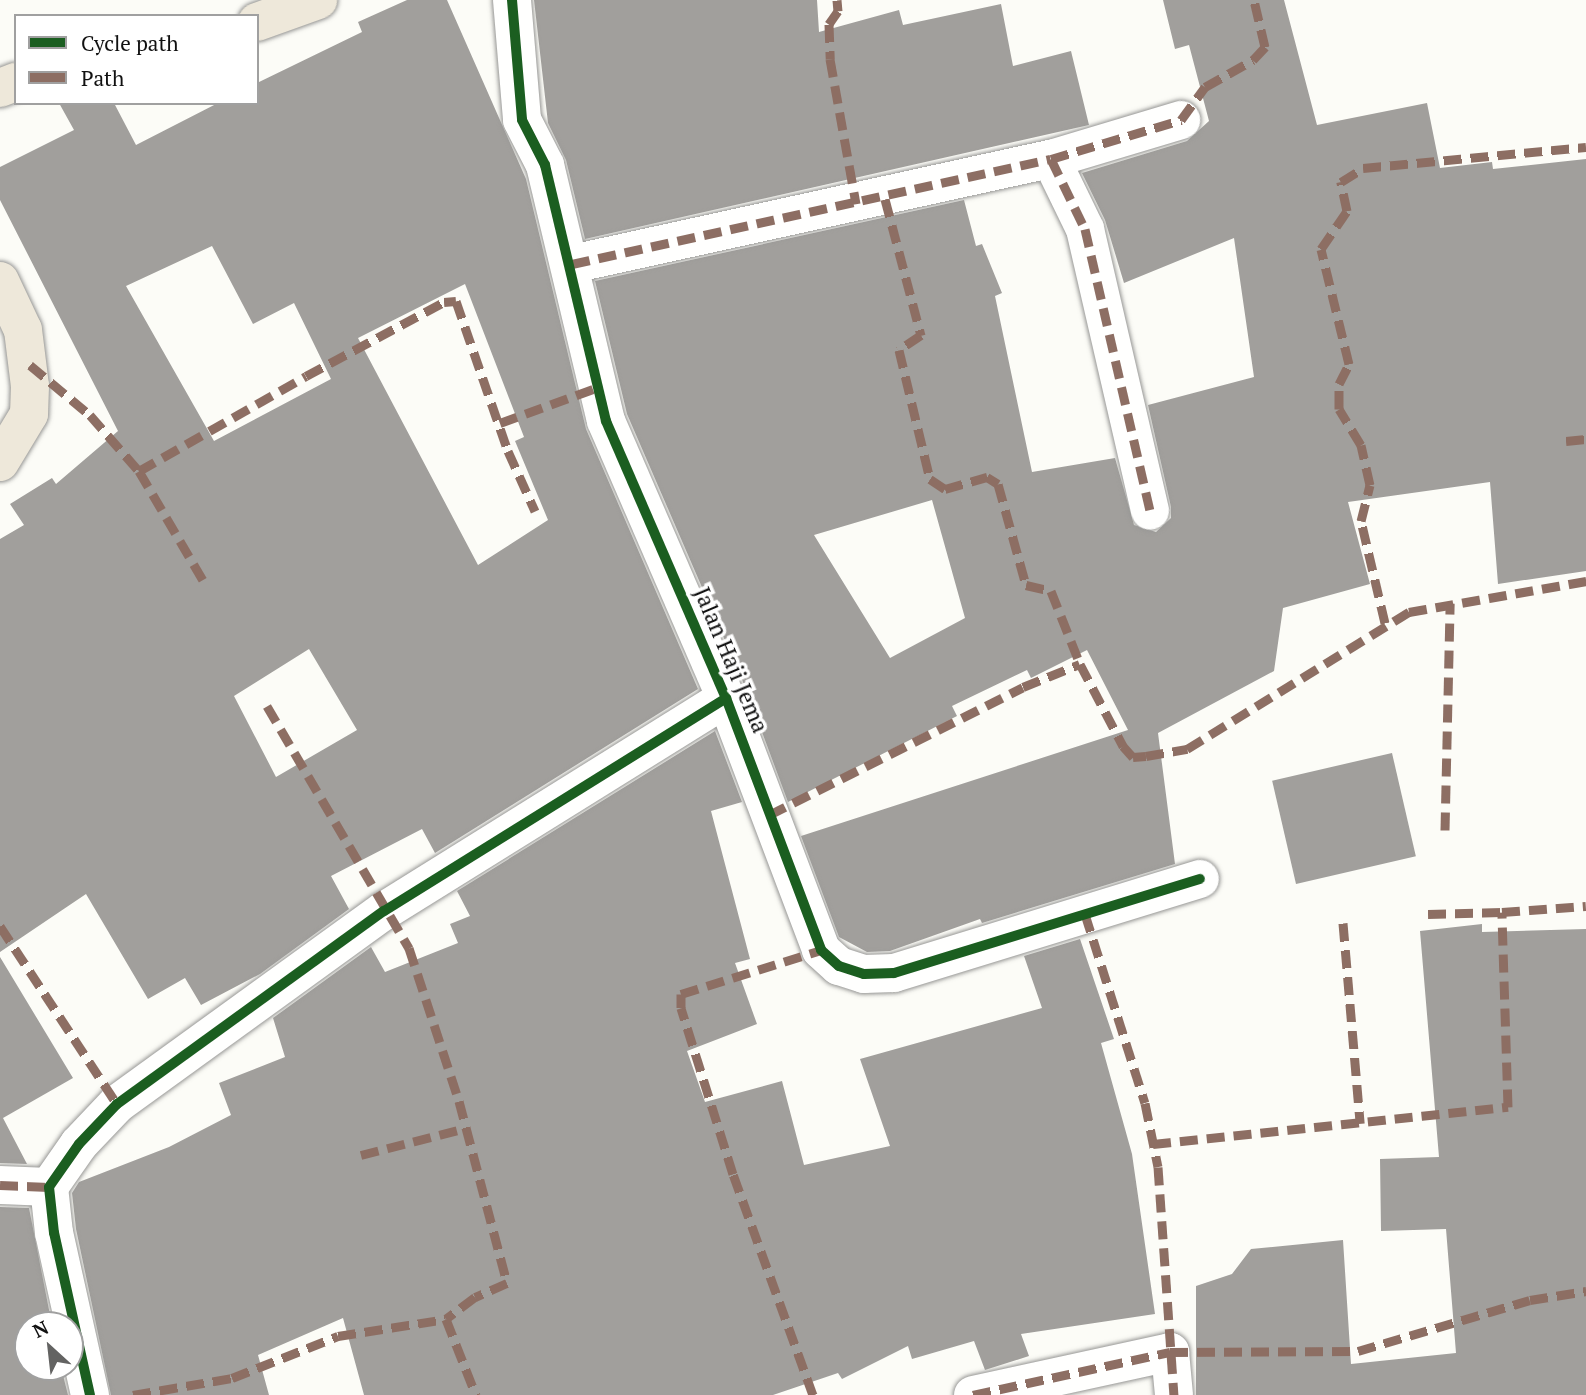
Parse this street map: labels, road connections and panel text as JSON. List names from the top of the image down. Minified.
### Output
{"streets":{"street":["Jalan Haji Jema"]},"legend":["Cycle path","Path"],"north":"top left"}
